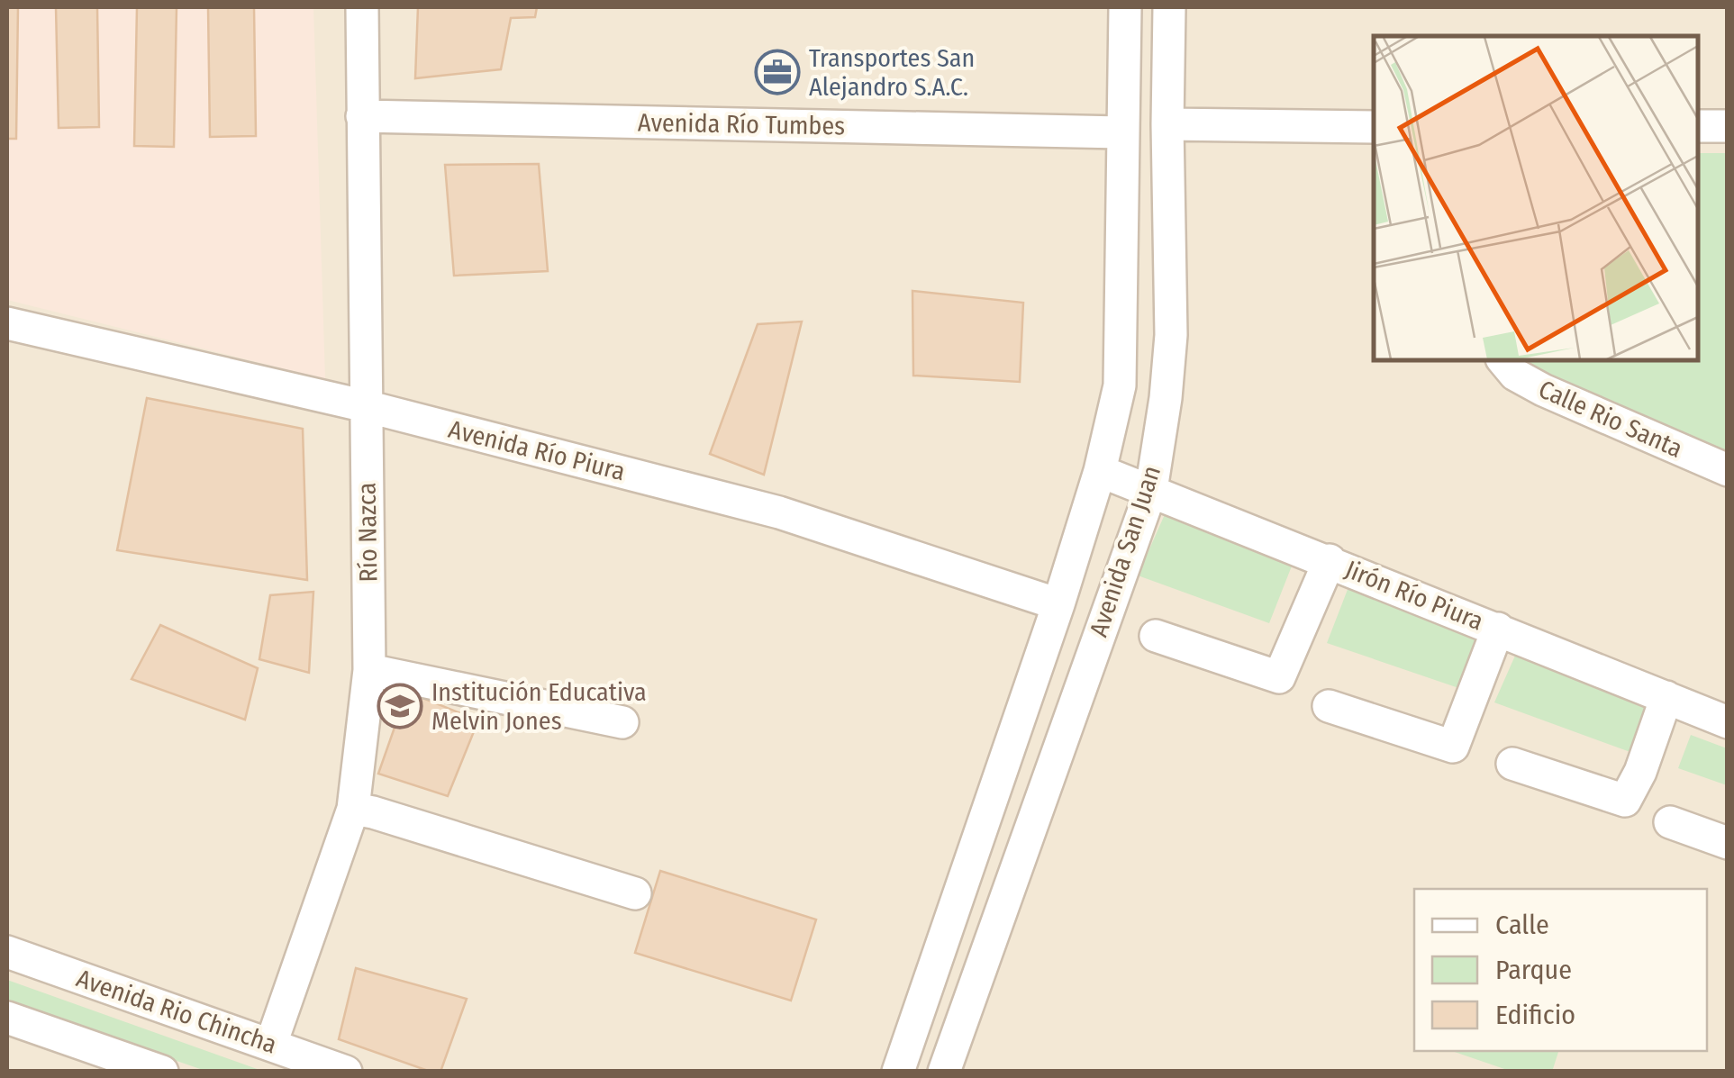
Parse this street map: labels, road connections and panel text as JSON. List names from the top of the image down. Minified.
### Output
{"streets":{"street":["Avenida Río Tumbes","Calle Rio Santa","Avenida Río Piura","Río Nazca","Avenida San Juan","Jirón Río Piura","Avenida Rio Chincha"]},"crossings":[["Avenida Río Tumbes","Río Nazca"],["Avenida Río Tumbes","Avenida San Juan"],["Avenida Río Piura","Río Nazca"],["Avenida Río Piura","Avenida San Juan"],["Río Nazca","Avenida Rio Chincha"],["Avenida San Juan","Jirón Río Piura"]],"places":{"office":["Transportes San Alejandro S.A.C."],"school or university":["Institución Educativa Melvin Jones"]},"legend":["Calle","Parque","Edificio"]}
